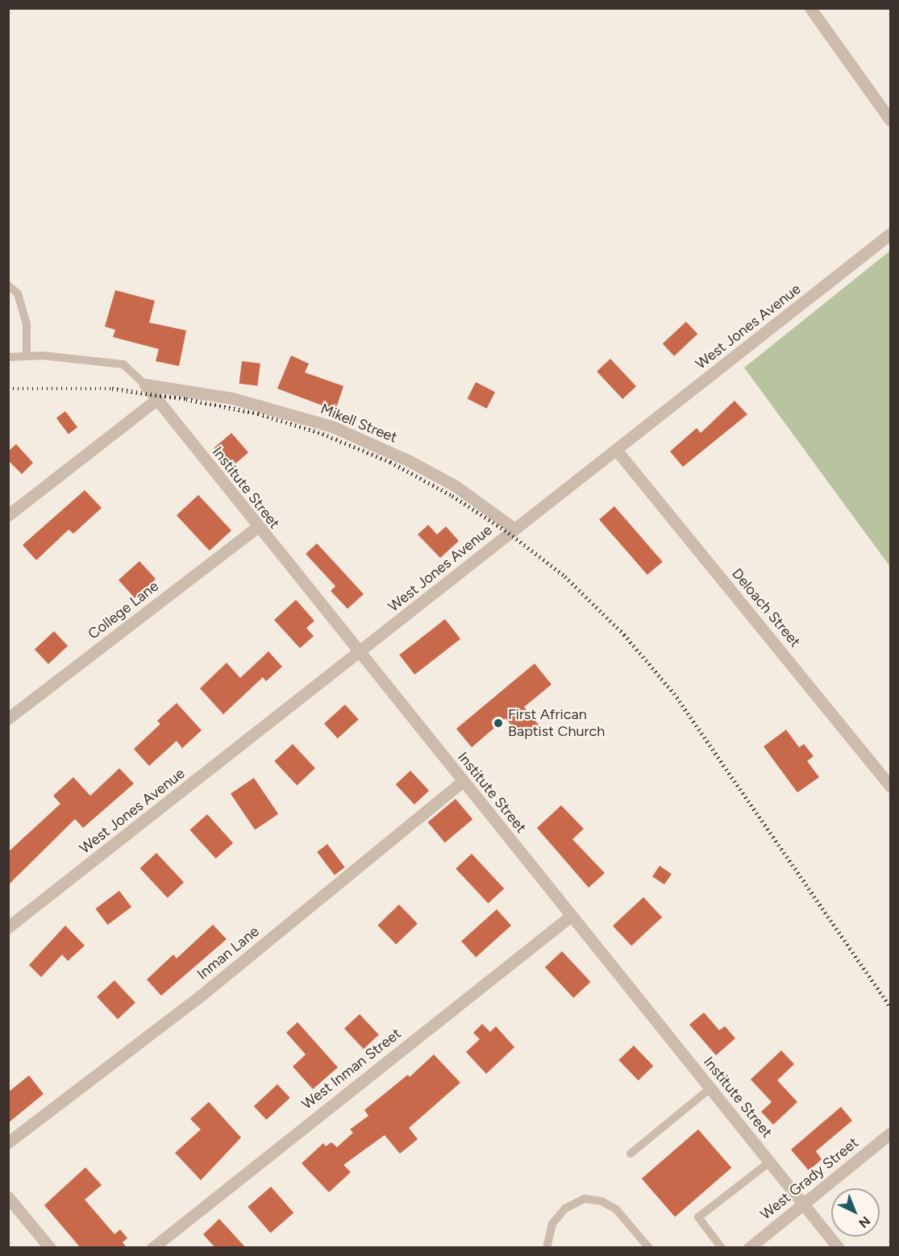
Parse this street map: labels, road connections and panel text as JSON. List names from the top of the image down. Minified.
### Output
{"streets":{"street":["West Jones Avenue","Mikell Street","Institute Street","Deloach Street","College Lane","Inman Lane","West Inman Street","West Grady Street"]},"crossings":[["West Jones Avenue","Mikell Street"],["West Jones Avenue","Institute Street"],["West Jones Avenue","Deloach Street"],["Mikell Street","Institute Street"],["Institute Street","College Lane"],["Institute Street","Inman Lane"],["Institute Street","West Inman Street"],["Institute Street","West Grady Street"]],"places":["First African Baptist Church"],"north":"bottom right"}
